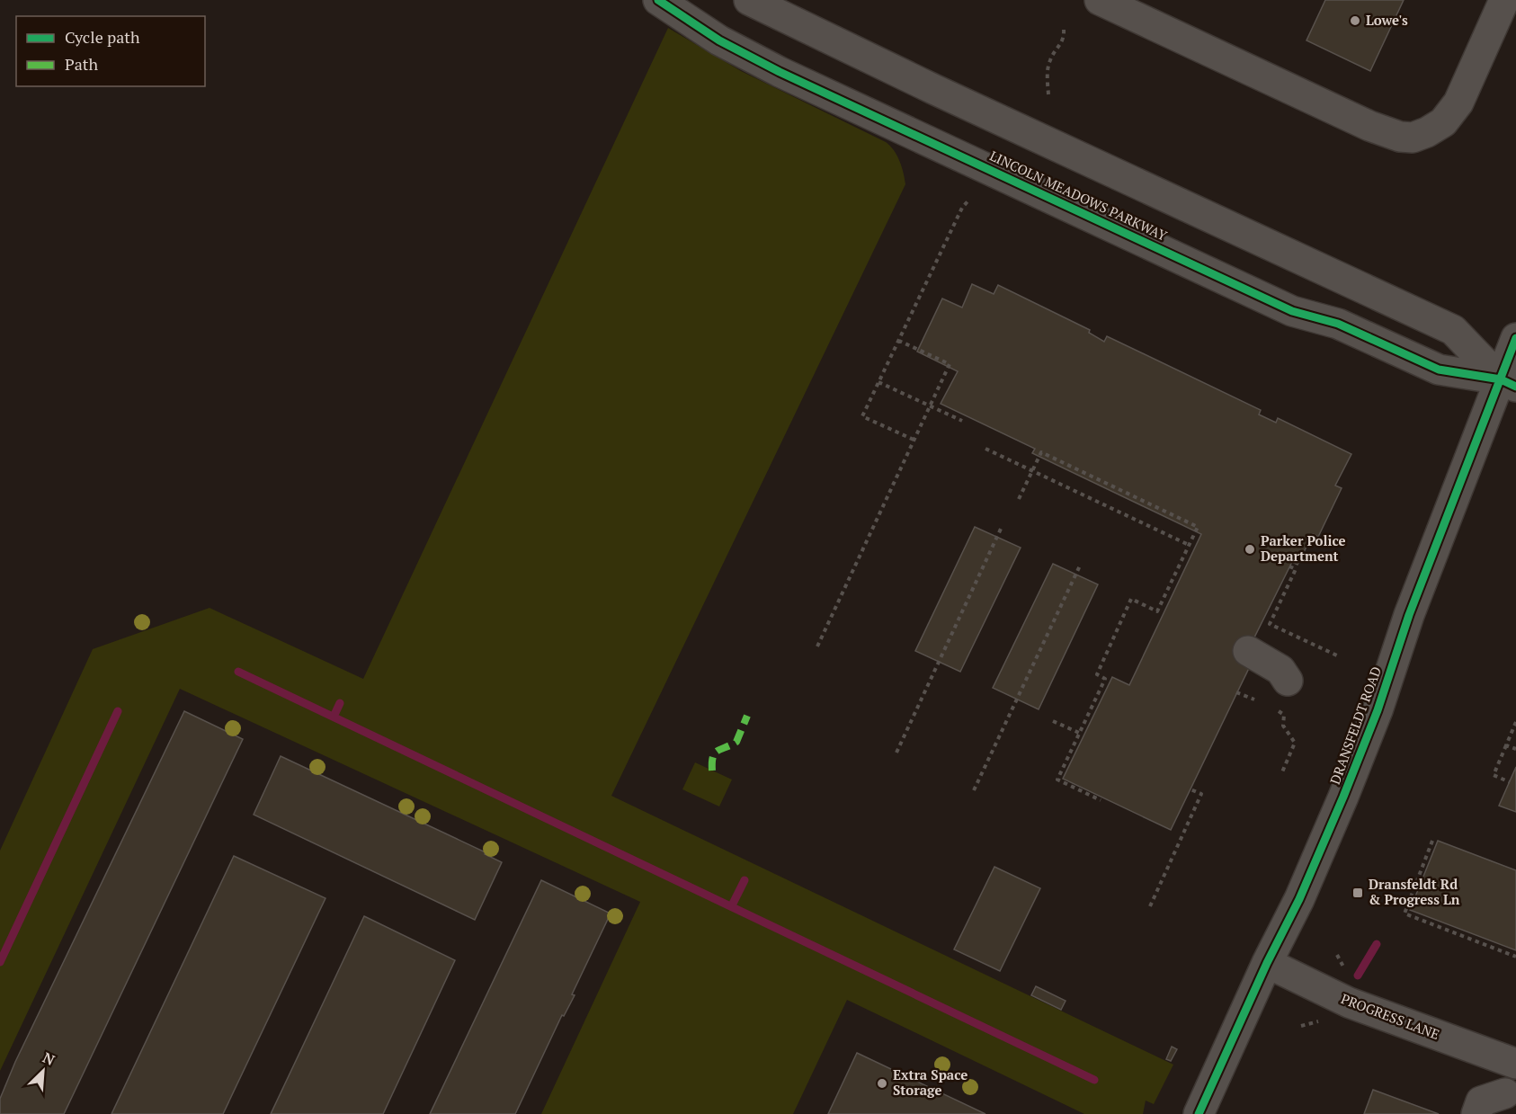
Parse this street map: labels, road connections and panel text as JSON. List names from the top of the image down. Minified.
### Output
{"streets":{"street":["LINCOLN MEADOWS PARKWAY","DRANSFELDT ROAD","PROGRESS LANE"]},"crossings":[["LINCOLN MEADOWS PARKWAY","DRANSFELDT ROAD"],["DRANSFELDT ROAD","PROGRESS LANE"]],"places":{"other":["Lowe's","Parker Police Department","Extra Space Storage"],"transit":["Dransfeldt Rd & Progress Ln"]},"legend":["Cycle path","Path"],"north":"top right"}
